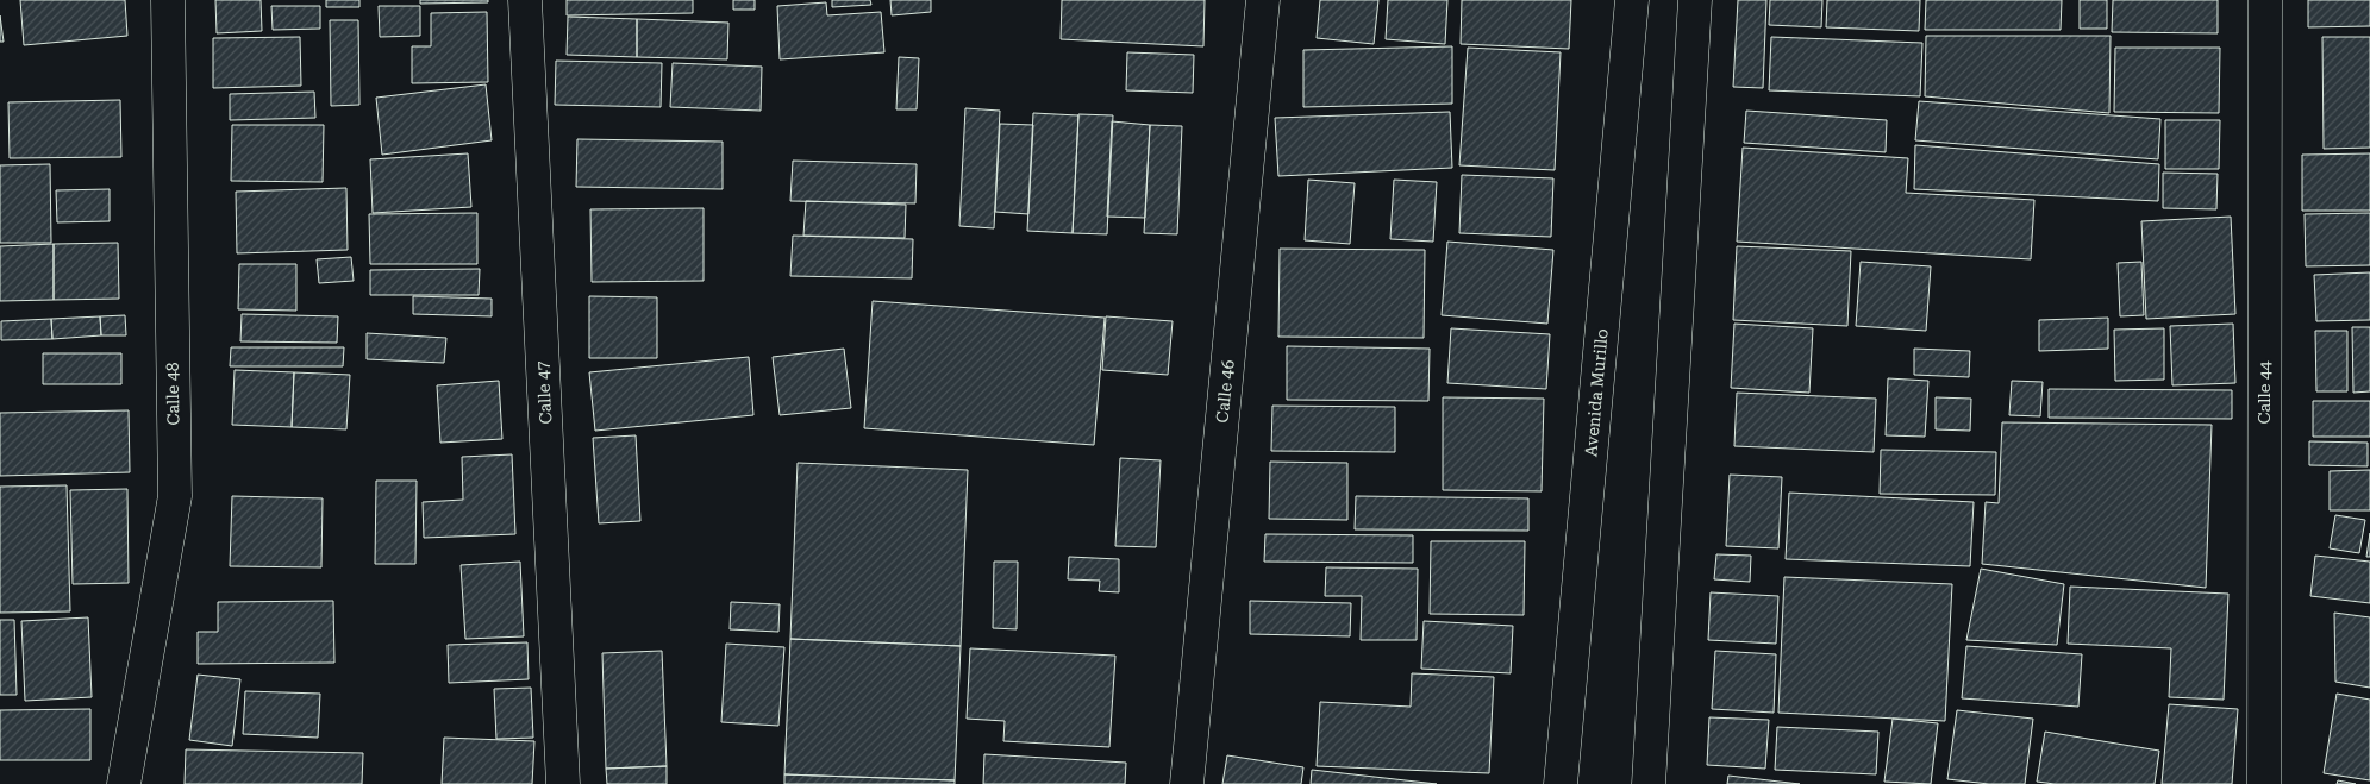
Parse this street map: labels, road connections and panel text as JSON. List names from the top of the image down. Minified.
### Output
{"streets":{"street":["Calle 46","Calle 47","Avenida Murillo","Calle 44","Calle 48"]}}
